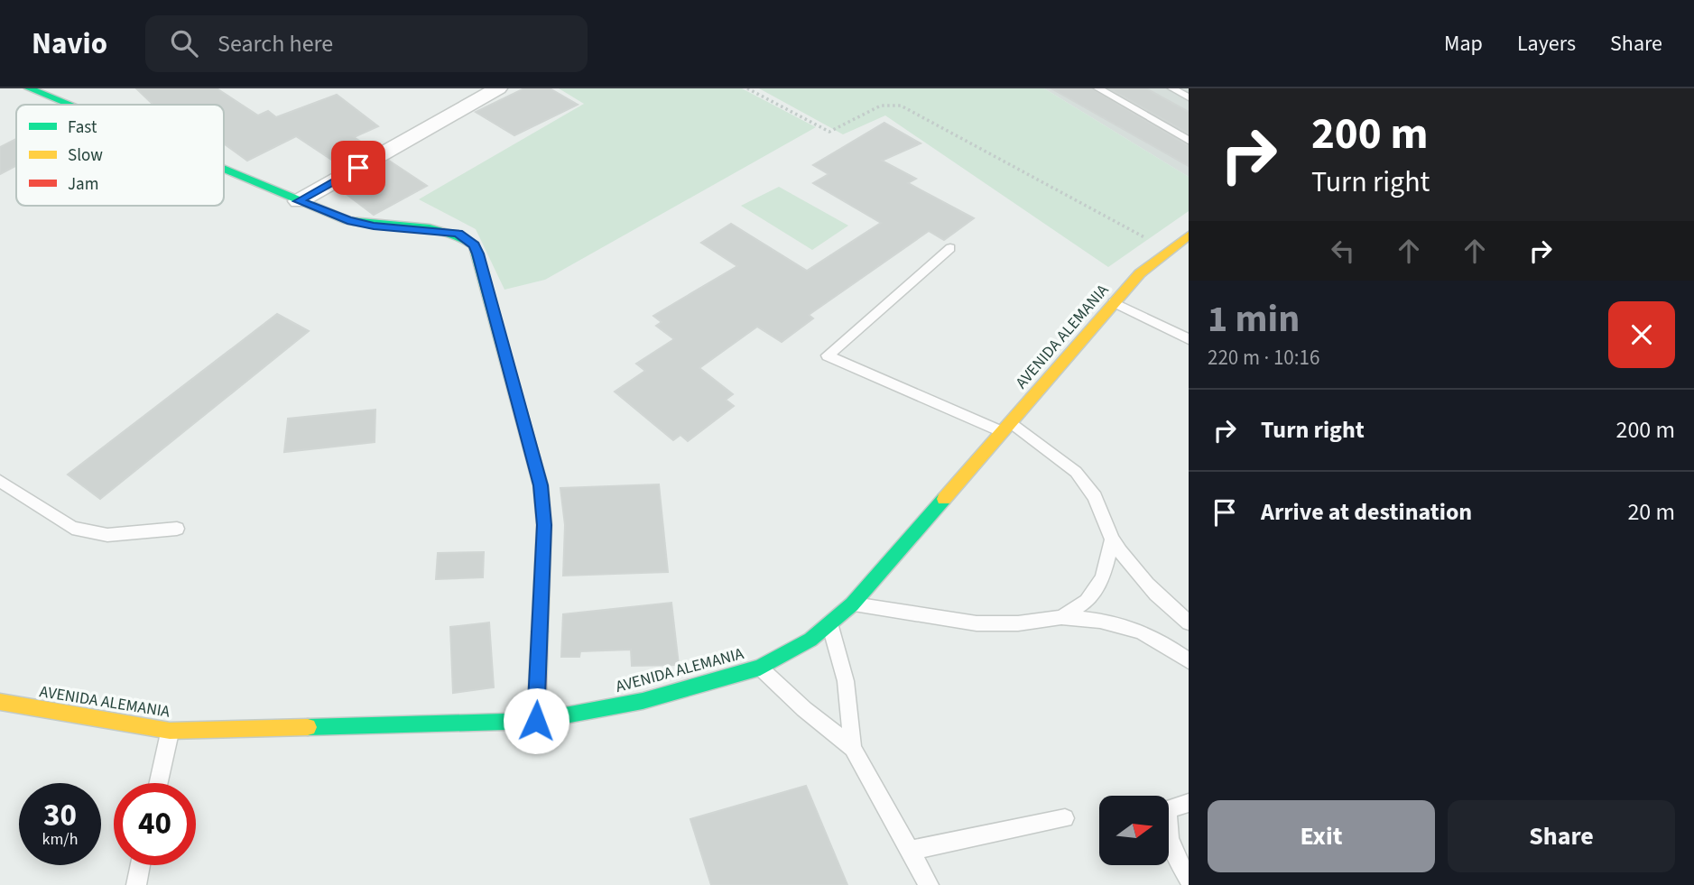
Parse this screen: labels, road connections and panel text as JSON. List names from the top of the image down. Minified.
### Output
{"streets":{"street":["AVENIDA ALEMANIA"]},"legend":["Fast","Slow","Jam"],"north":"right","page":{"header":"Navio","search":"Search here","nav":["Map","Layers","Share"],"turn":["200 m","Turn right"],"heading":["1 min","220 m · 10:16"],"list":[{"name":"Turn right","value":"200 m"},{"name":"Arrive at destination","value":"20 m"}],"speed":"30 km/h","limit":"40","buttons":["Exit","Share"]}}
